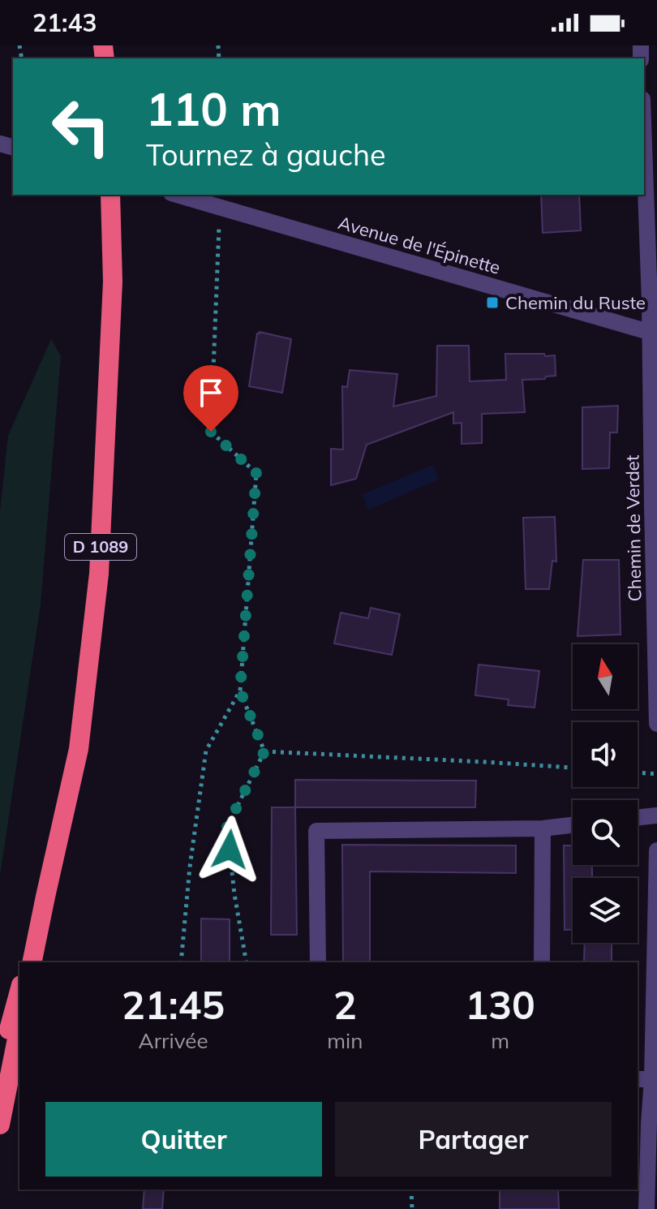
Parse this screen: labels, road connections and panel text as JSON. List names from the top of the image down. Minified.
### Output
{"streets":{"highway":["D 1089"],"street":["Avenue de l'Épinette","Chemin de Verdet"]},"crossings":[["Avenue de l'Épinette","Chemin de Verdet"]],"places":{"transit":["Chemin du Ruste"]},"north":"top","page":{"status":"21:43","turn":["110 m","Tournez à gauche"],"eta":["21:45","Arrivée","2","min","130","m"],"buttons":["Quitter","Partager"]}}
